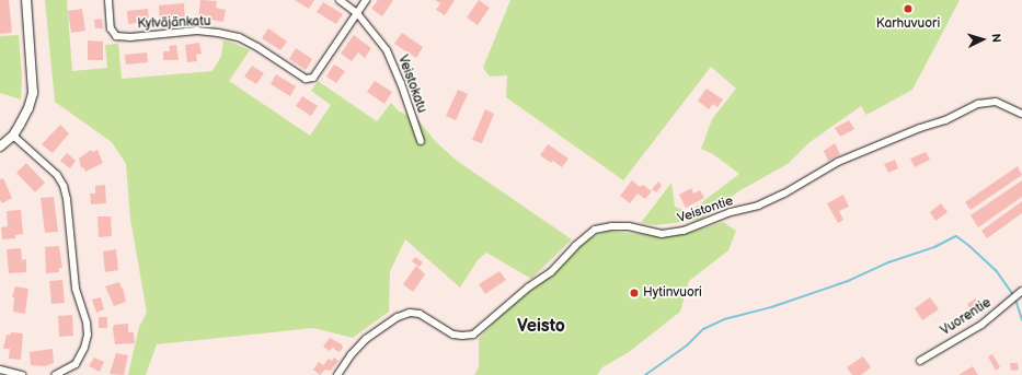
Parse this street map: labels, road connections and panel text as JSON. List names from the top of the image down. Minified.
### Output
{"streets":{"street":["Kylväjänkatu","Veistokatu","Veistontie","Vuorentie"]},"crossings":[["Kylväjänkatu","Veistokatu"]],"districts":["Veisto"],"places":["Karhuvuori","Hytinvuori"],"north":"right"}
